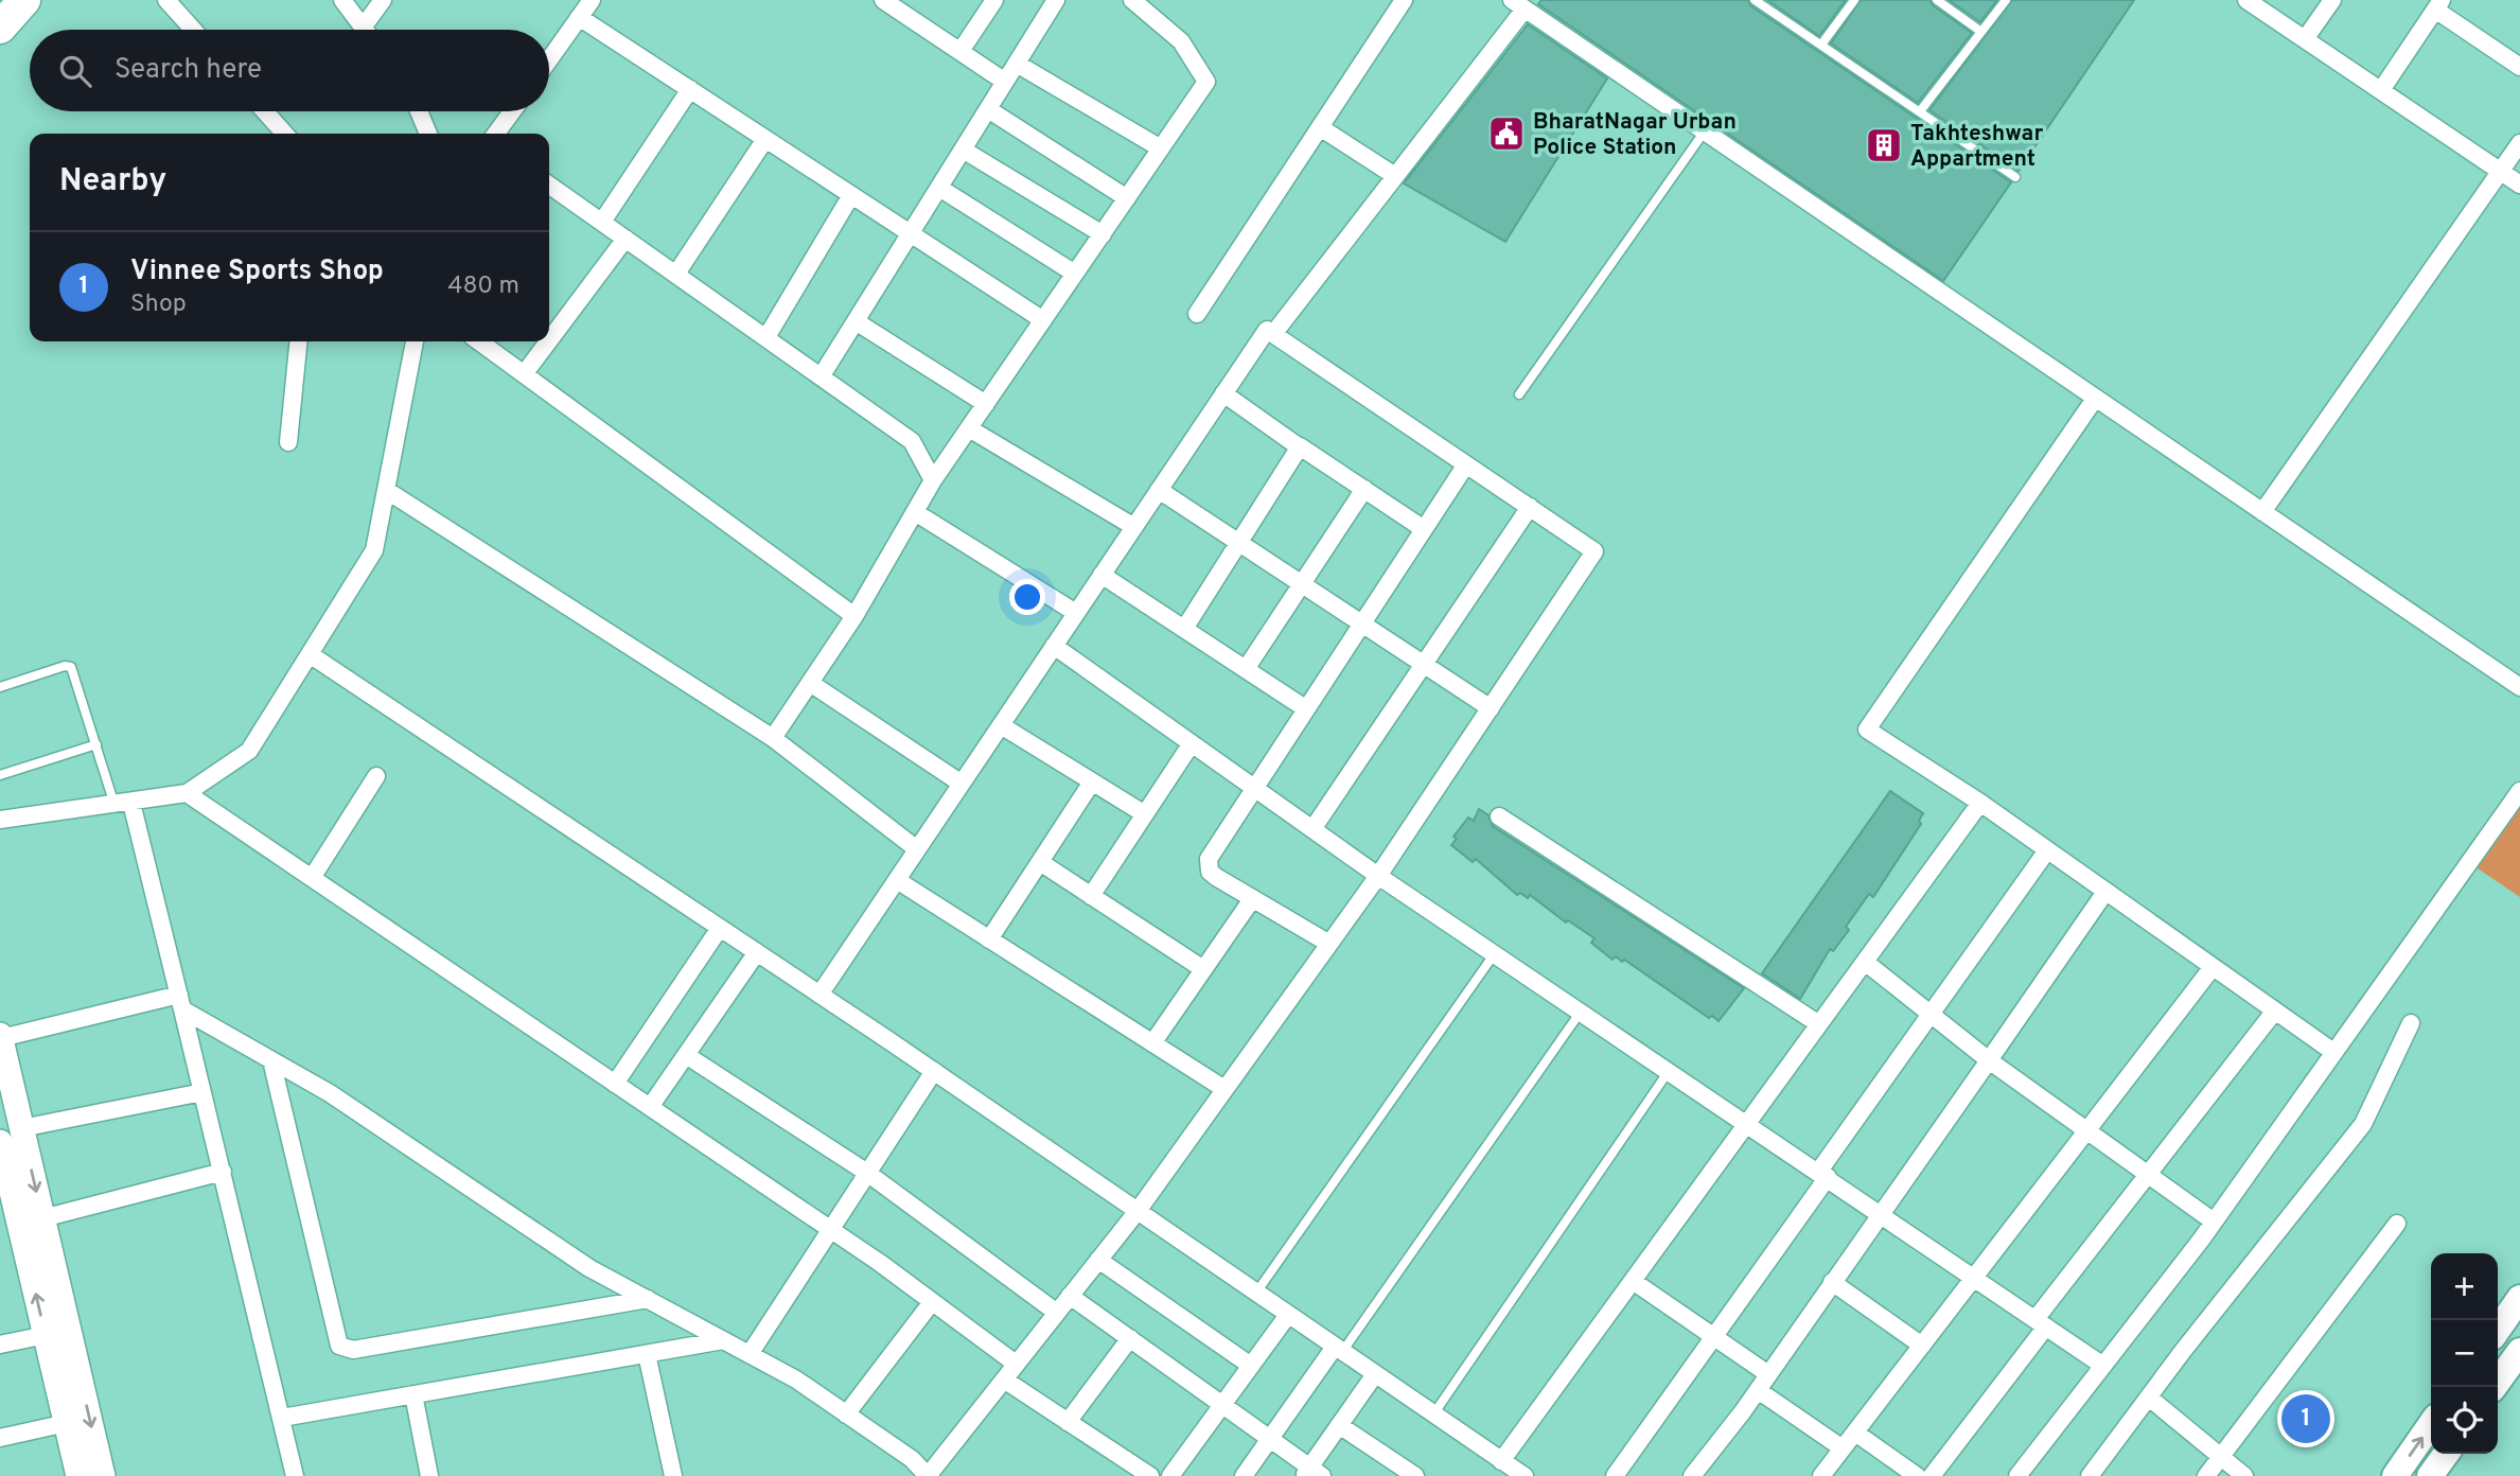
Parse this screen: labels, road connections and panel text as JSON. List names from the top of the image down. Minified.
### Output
{"places":{"public building":["BharatNagar Urban Police Station"],"building":["Takhteshwar Appartment"]},"page":{"search":"Search here","heading":"Nearby","list":[{"mark":"1","name":"Vinnee Sports Shop","note":"Shop","value":"480 m"}],"map_buttons":["+","−"],"pins":"1"}}
